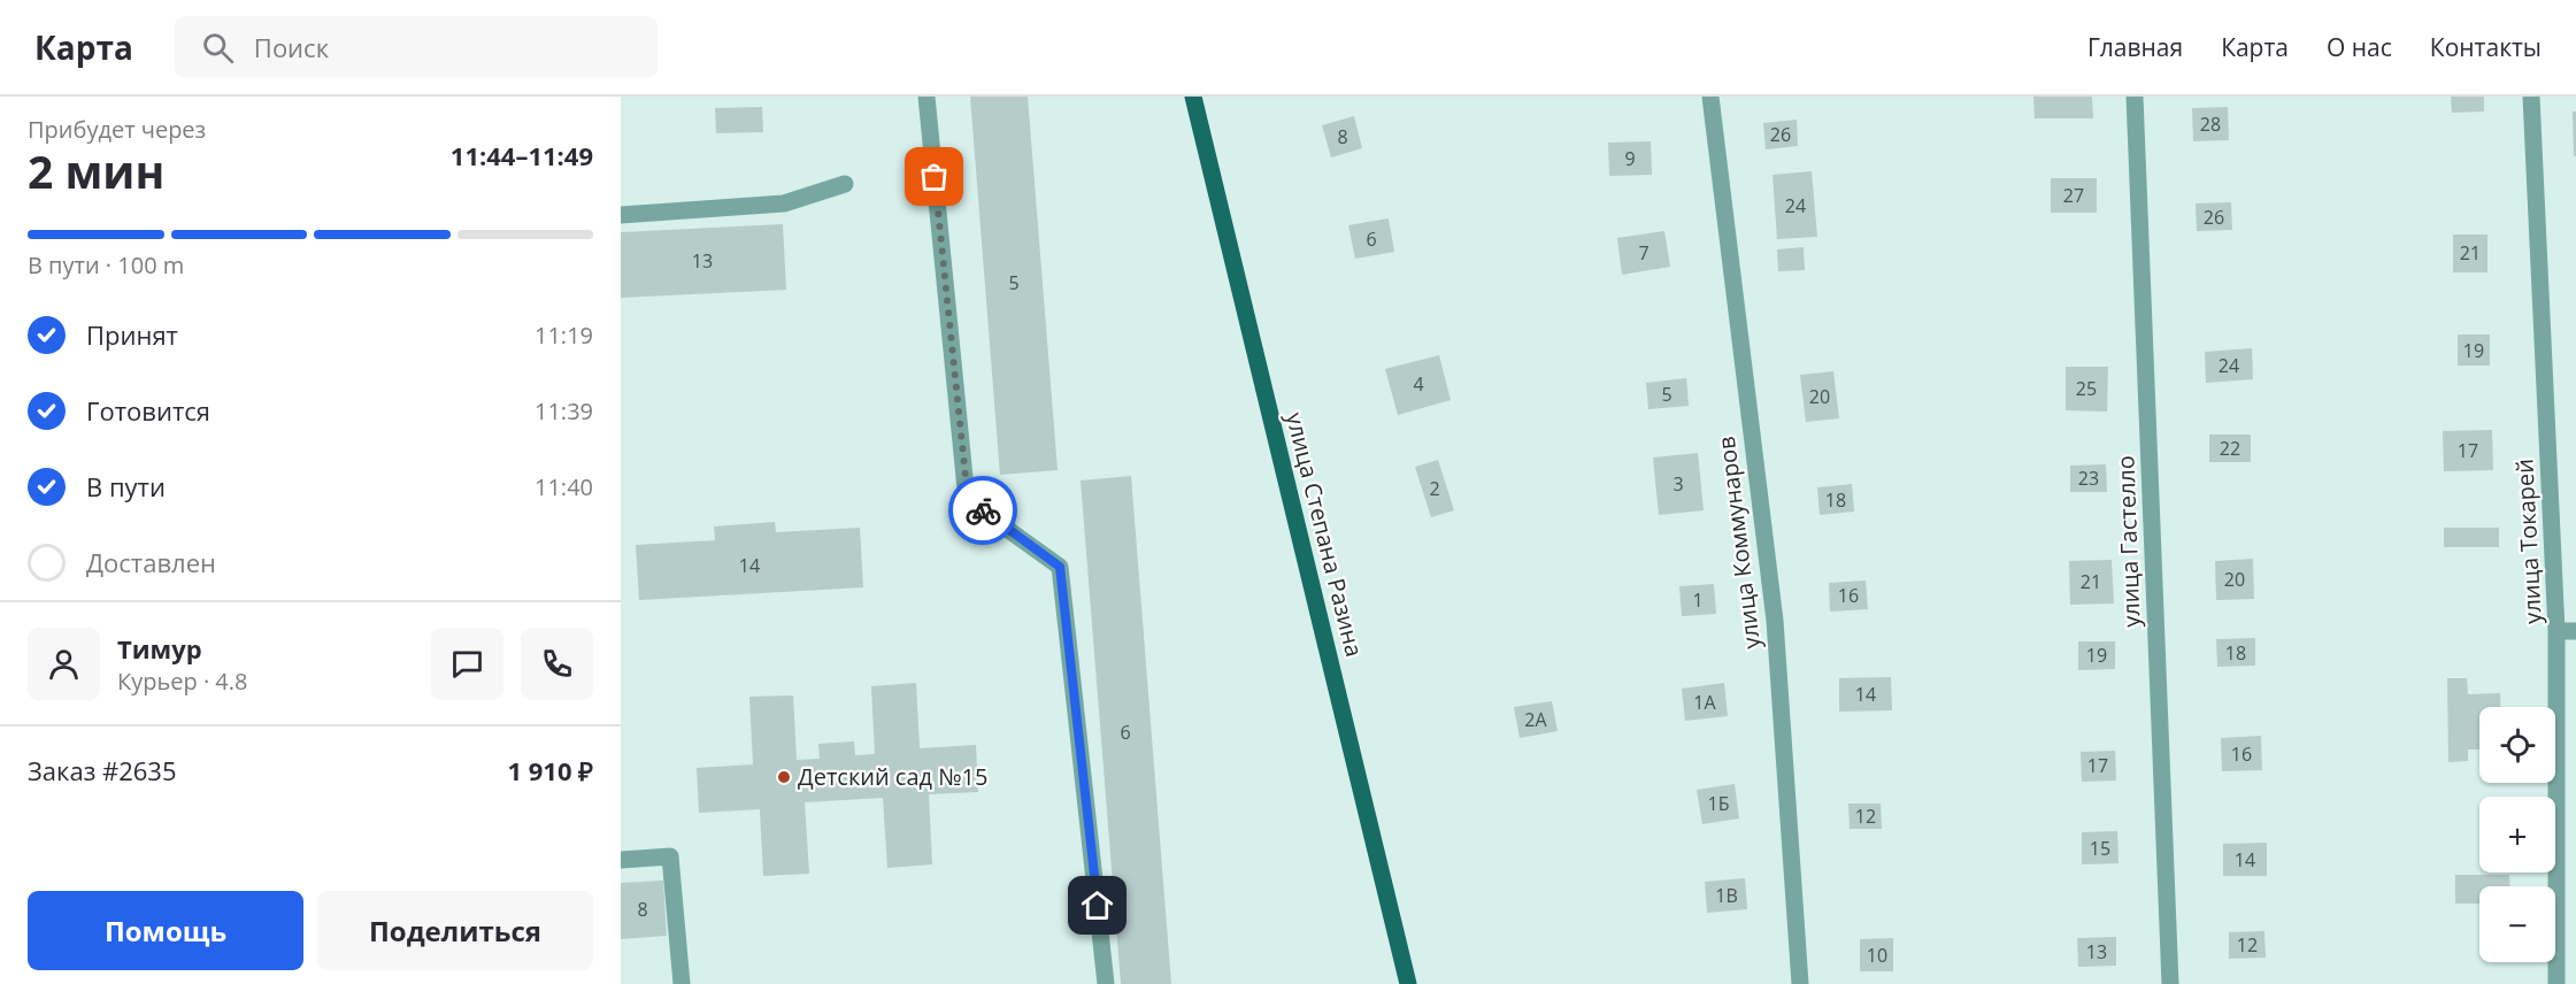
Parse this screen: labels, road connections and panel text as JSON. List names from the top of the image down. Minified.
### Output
{"streets":{"main road":["улица Степана Разина"],"street":["улица Гастелло","улица Токарей","улица Коммунаров"]},"places":["Детский сад №15"],"house_numbers":["28","26","8","9","27","24","26","6","7","21","13","5","19","24","4","25","5","20","22","17","23","3","2","18","14","20","21","16","1","18","19","14","1А","2А","6","16","17","1Б","12","15","14","1В","8","12","13","10"],"page":{"header":"Карта","search":"Поиск","nav":["Главная","Карта","О нас","Контакты"],"heading":["2 мин","Прибудет через","11:44–11:49"],"panel":["Тимур","Курьер · 4.8","Заказ #2635","1 910 ₽"],"bar":"В пути · 100 m","list":[["Принят","11:19"],["Готовится","11:39"],["В пути","11:40"],"Доставлен"],"map_buttons":["+","−"],"buttons":["Помощь","Поделиться"]}}
